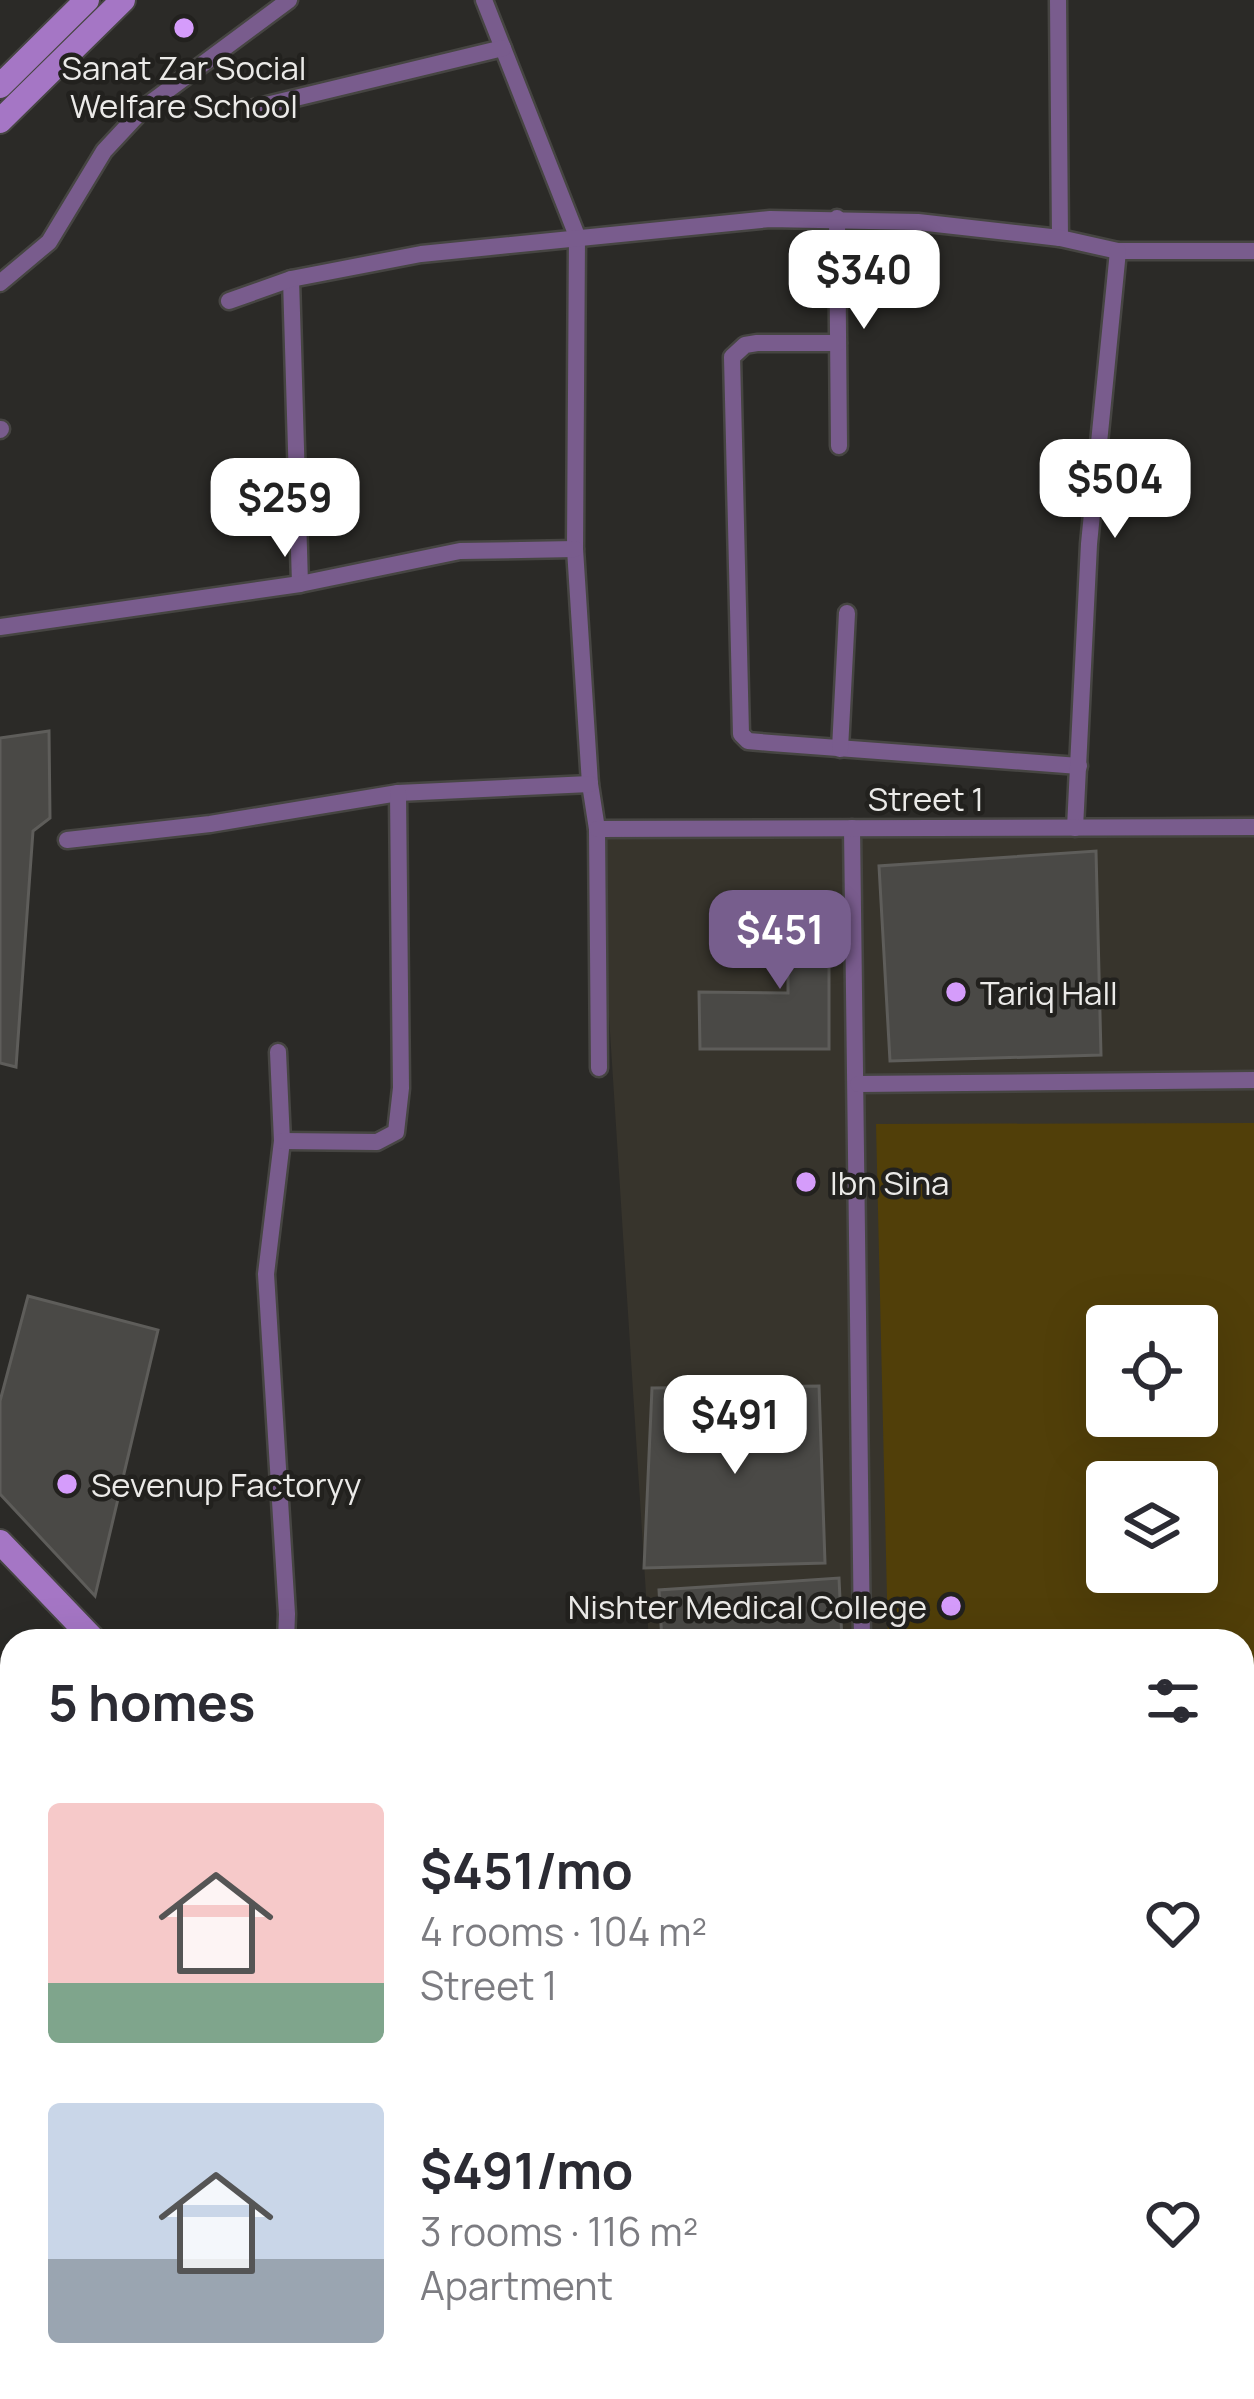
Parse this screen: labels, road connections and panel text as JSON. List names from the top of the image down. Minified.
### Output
{"streets":{"street":["Street 1"]},"places":["Sanat Zar Social Welfare School","Tariq Hall","Ibn Sina","Sevenup Factoryy","Nishter Medical College"],"page":{"price":["$340","$504","$259","$451","$491"],"heading":"5 homes","list":[{"name":"$451/mo","note":"4 rooms · 104 m² · Street 1"},{"name":"$491/mo","note":"3 rooms · 116 m² · Apartment"}]}}
